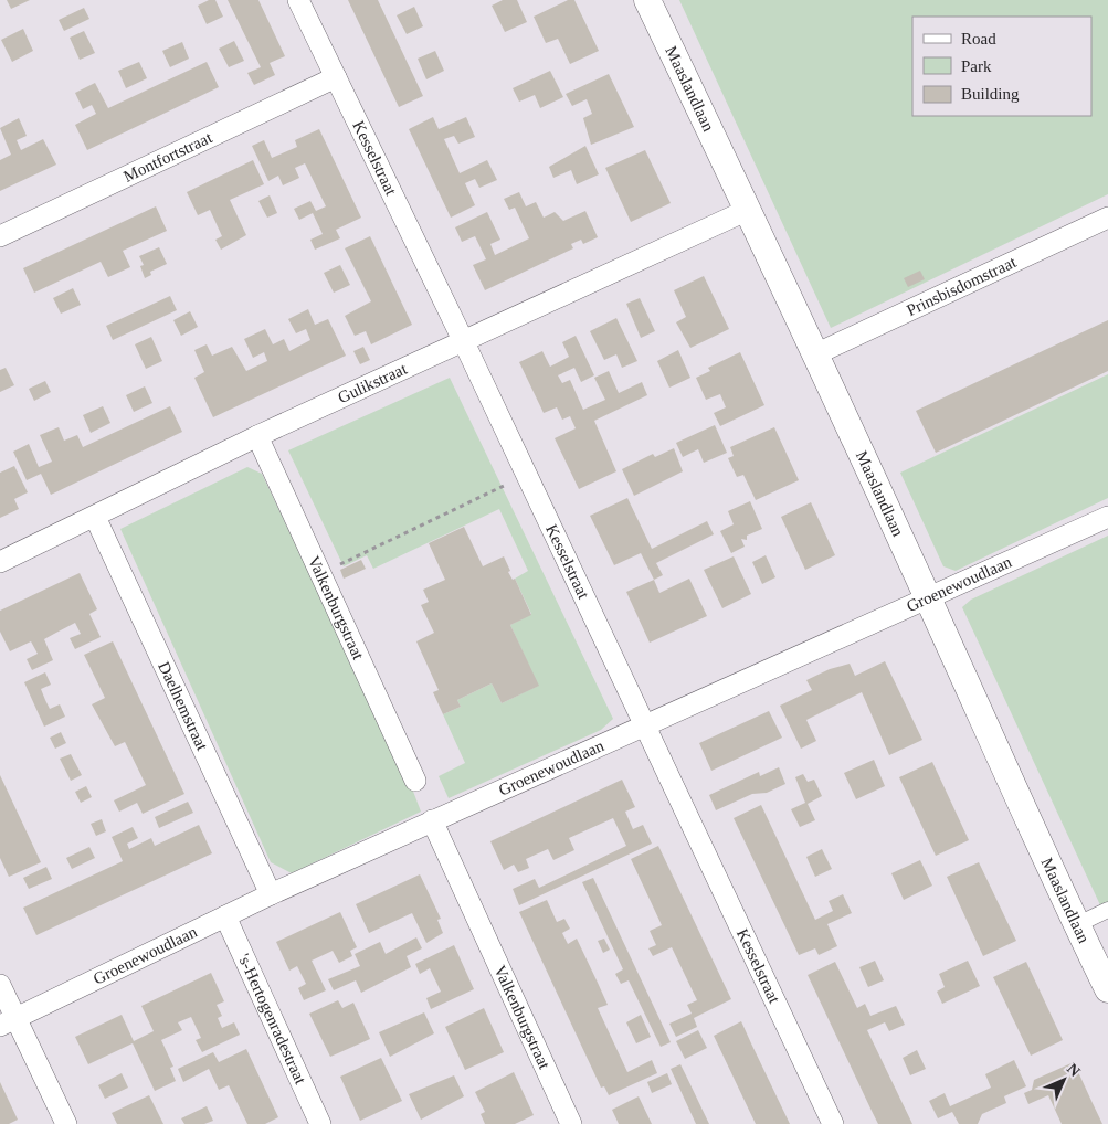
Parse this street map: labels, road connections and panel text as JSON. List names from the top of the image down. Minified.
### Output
{"streets":{"street":["Maaslandlaan","Montfortstraat","Kesselstraat","Prinsbisdomstraat","Gulikstraat","Groenewoudlaan","Valkenburgstraat","Daelhemstraat","'s-Hertogenradestraat"]},"crossings":[["Maaslandlaan","Prinsbisdomstraat"],["Maaslandlaan","Gulikstraat"],["Maaslandlaan","Groenewoudlaan"],["Montfortstraat","Kesselstraat"],["Kesselstraat","Gulikstraat"],["Kesselstraat","Groenewoudlaan"],["Gulikstraat","Valkenburgstraat"],["Gulikstraat","Daelhemstraat"],["Groenewoudlaan","Valkenburgstraat"],["Groenewoudlaan","Daelhemstraat"],["Groenewoudlaan","'s-Hertogenradestraat"]],"legend":["Road","Park","Building"],"north":"top right"}
